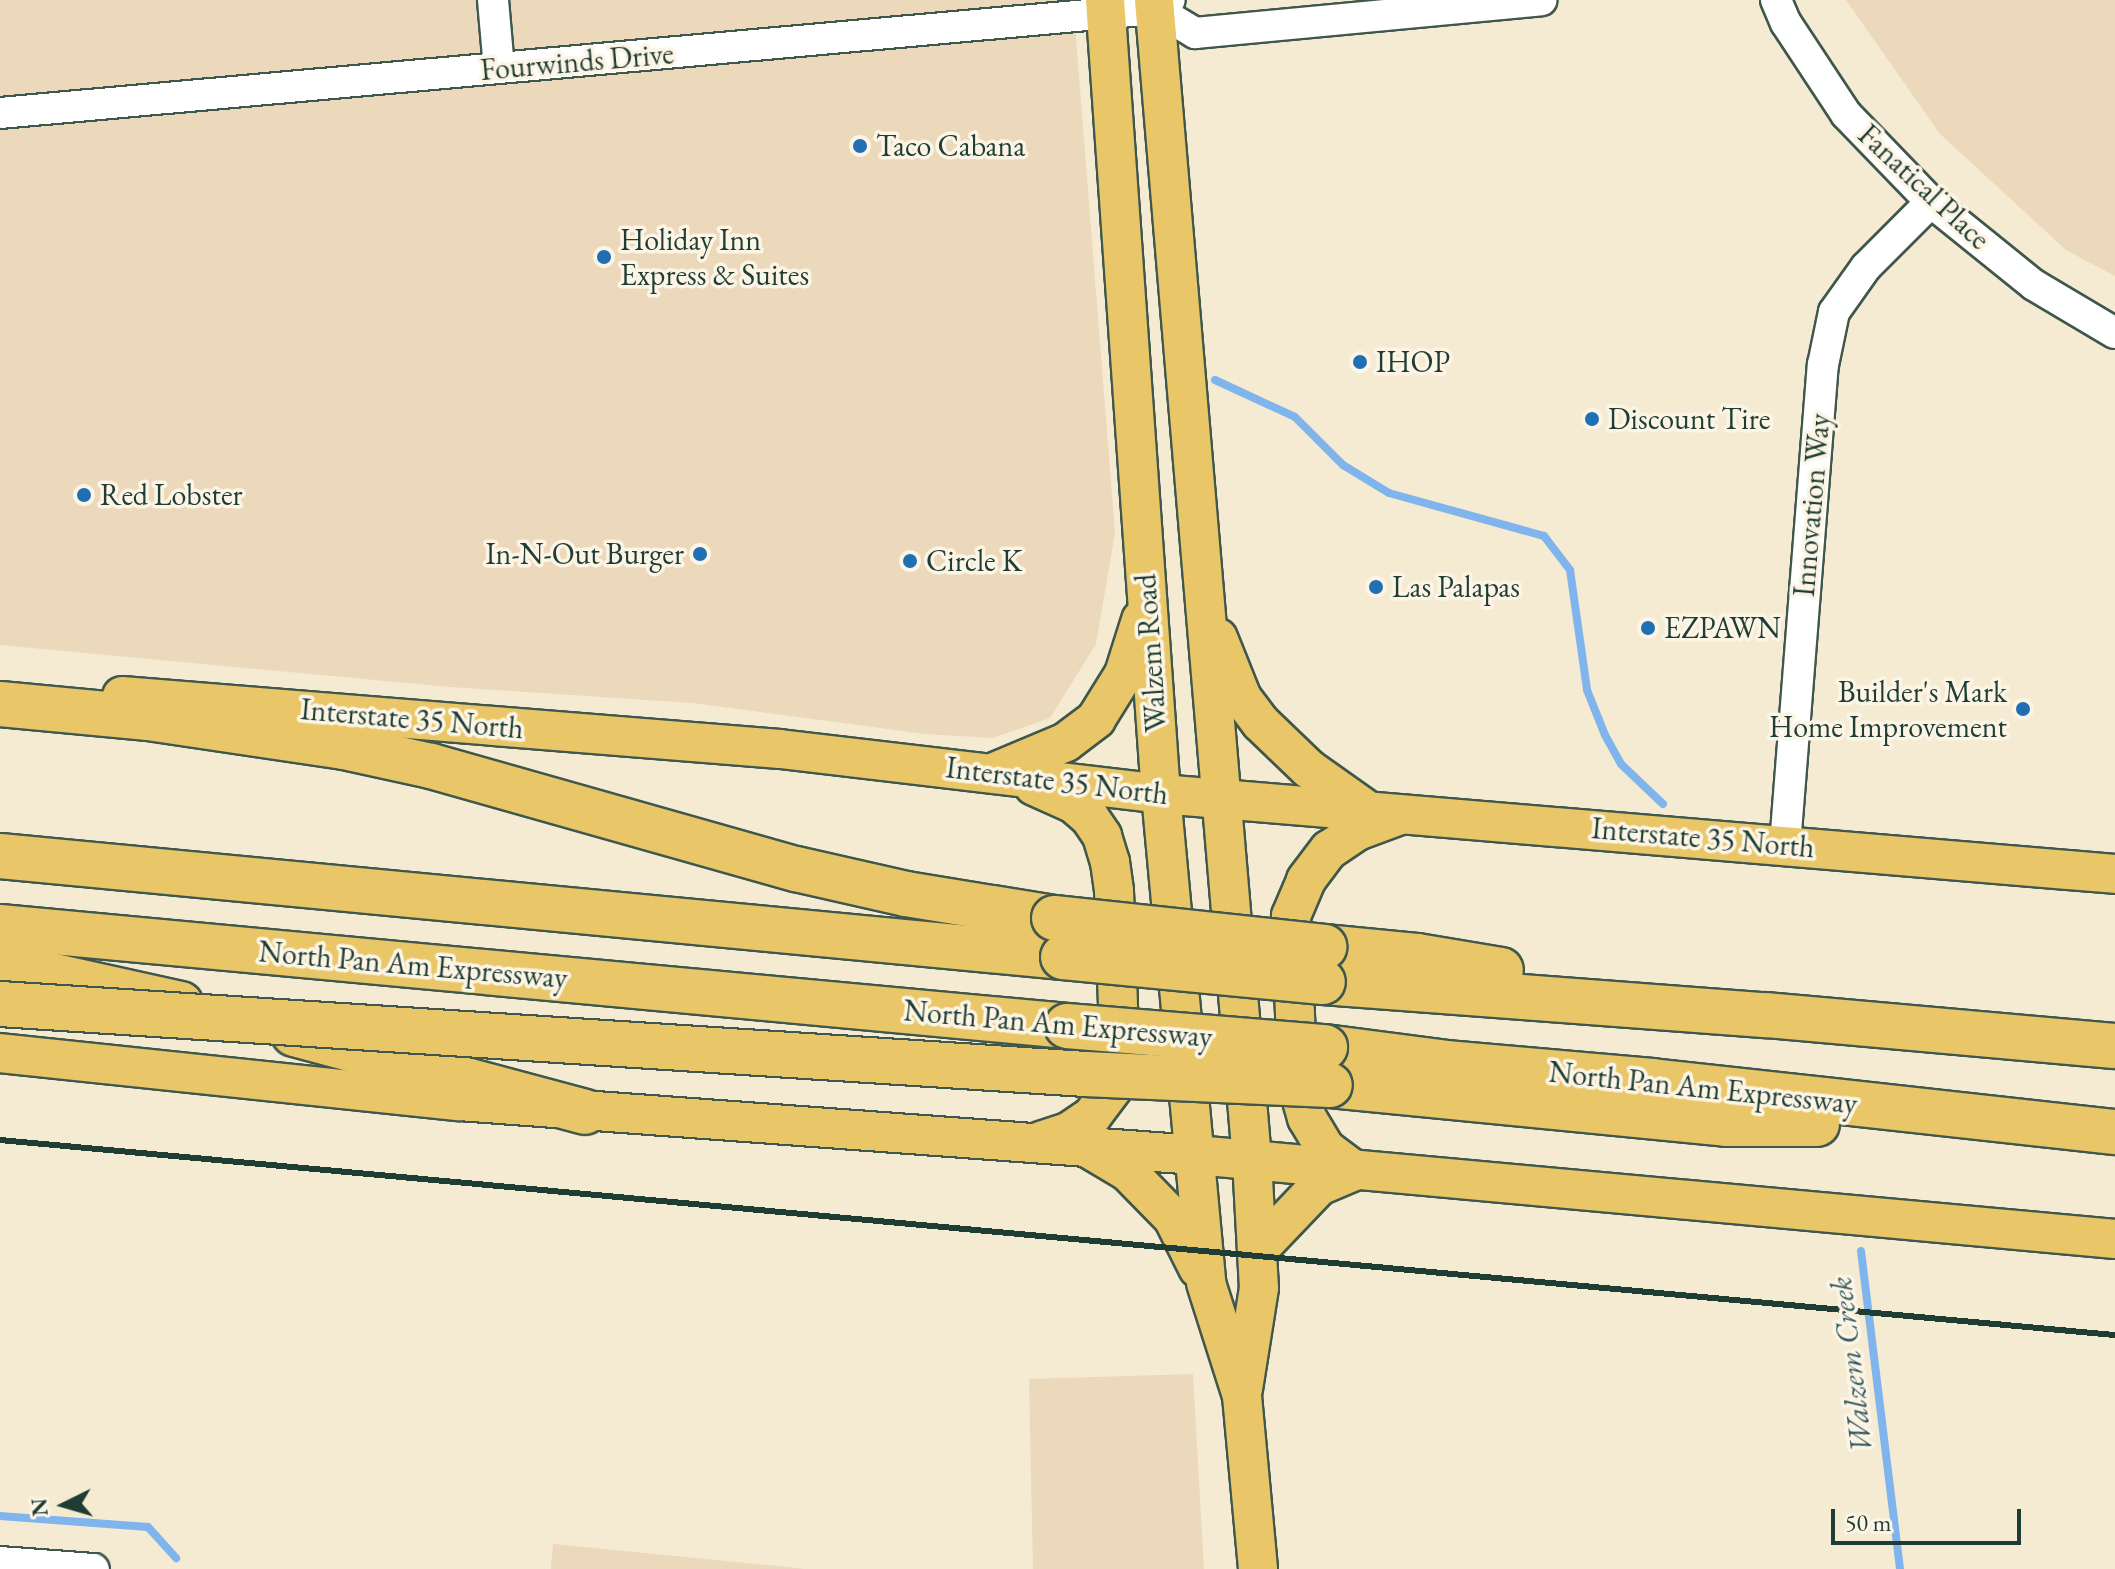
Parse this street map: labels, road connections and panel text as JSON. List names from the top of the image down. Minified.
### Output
{"streets":{"highway":["North Pan Am Expressway"],"main road":["Walzem Road","Interstate 35 North"],"street":["Fourwinds Drive","Fanatical Place","Innovation Way"]},"crossings":[["Fourwinds Drive","Walzem Road"],["Fanatical Place","Innovation Way"],["Innovation Way","Interstate 35 North"],["Walzem Road","Interstate 35 North"]],"water":["Walzem Creek"],"places":["Taco Cabana","Holiday Inn Express & Suites","IHOP","Discount Tire","Red Lobster","In-N-Out Burger","Circle K","Las Palapas","EZPAWN","Builder's Mark Home Improvement"],"scale_bar":"50 m","north":"left"}
